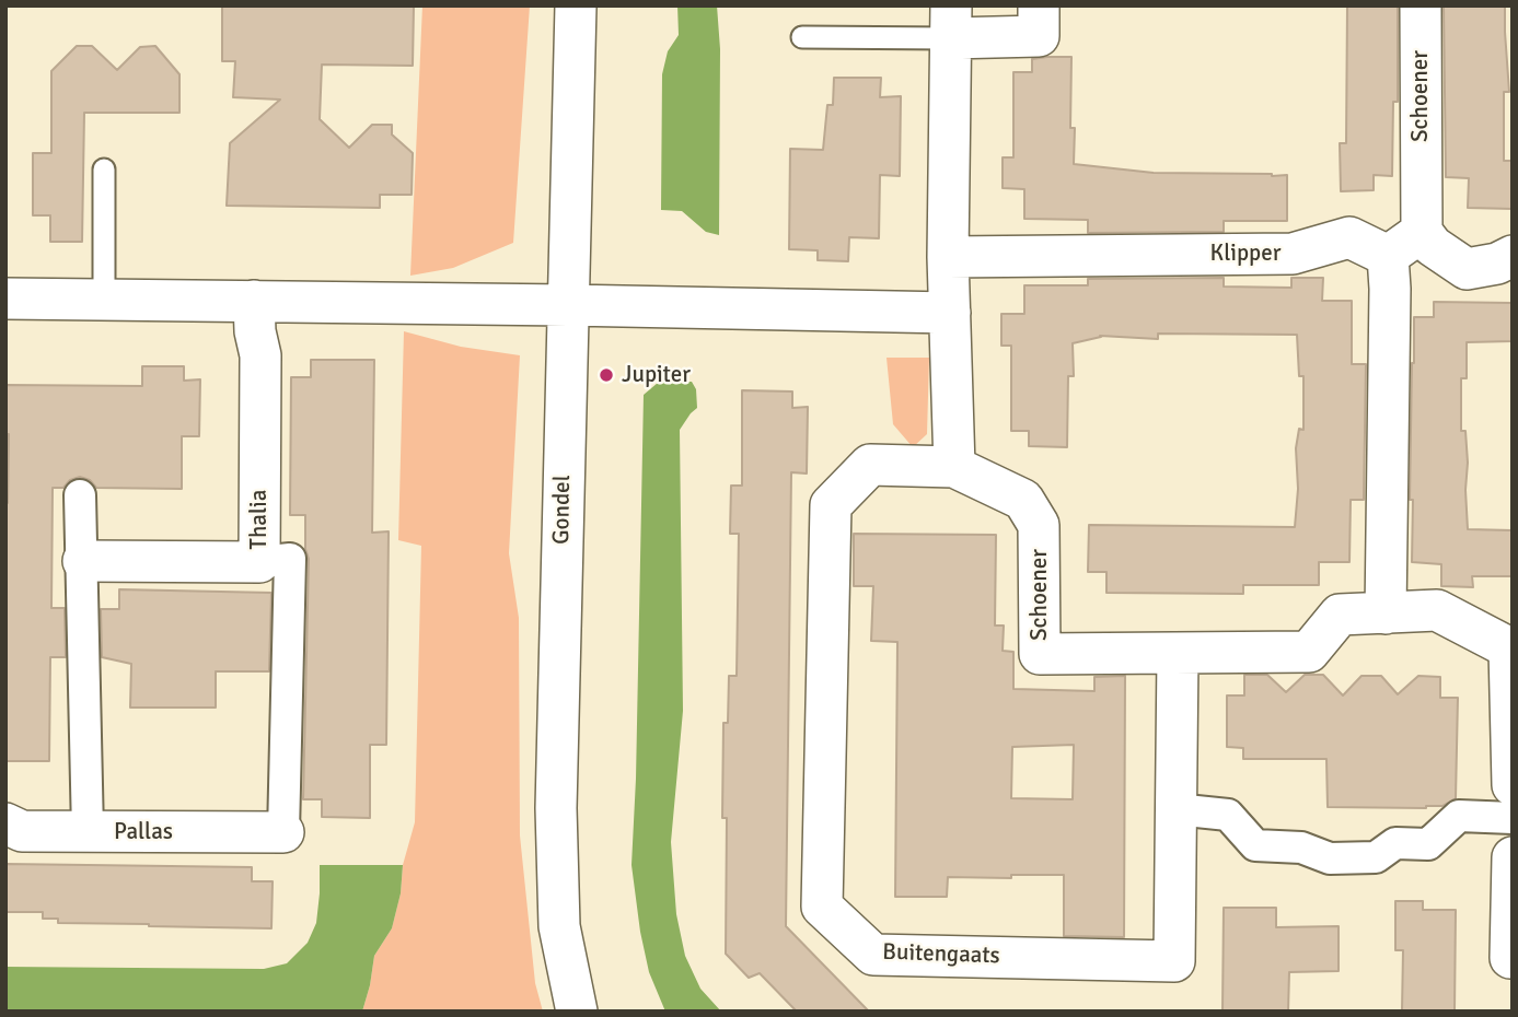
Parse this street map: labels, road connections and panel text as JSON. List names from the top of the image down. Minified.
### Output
{"streets":{"street":["Schoener","Klipper","Gondel","Thalia","Pallas","Buitengaats"]},"crossings":[["Schoener","Buitengaats"]],"places":["Jupiter"]}
